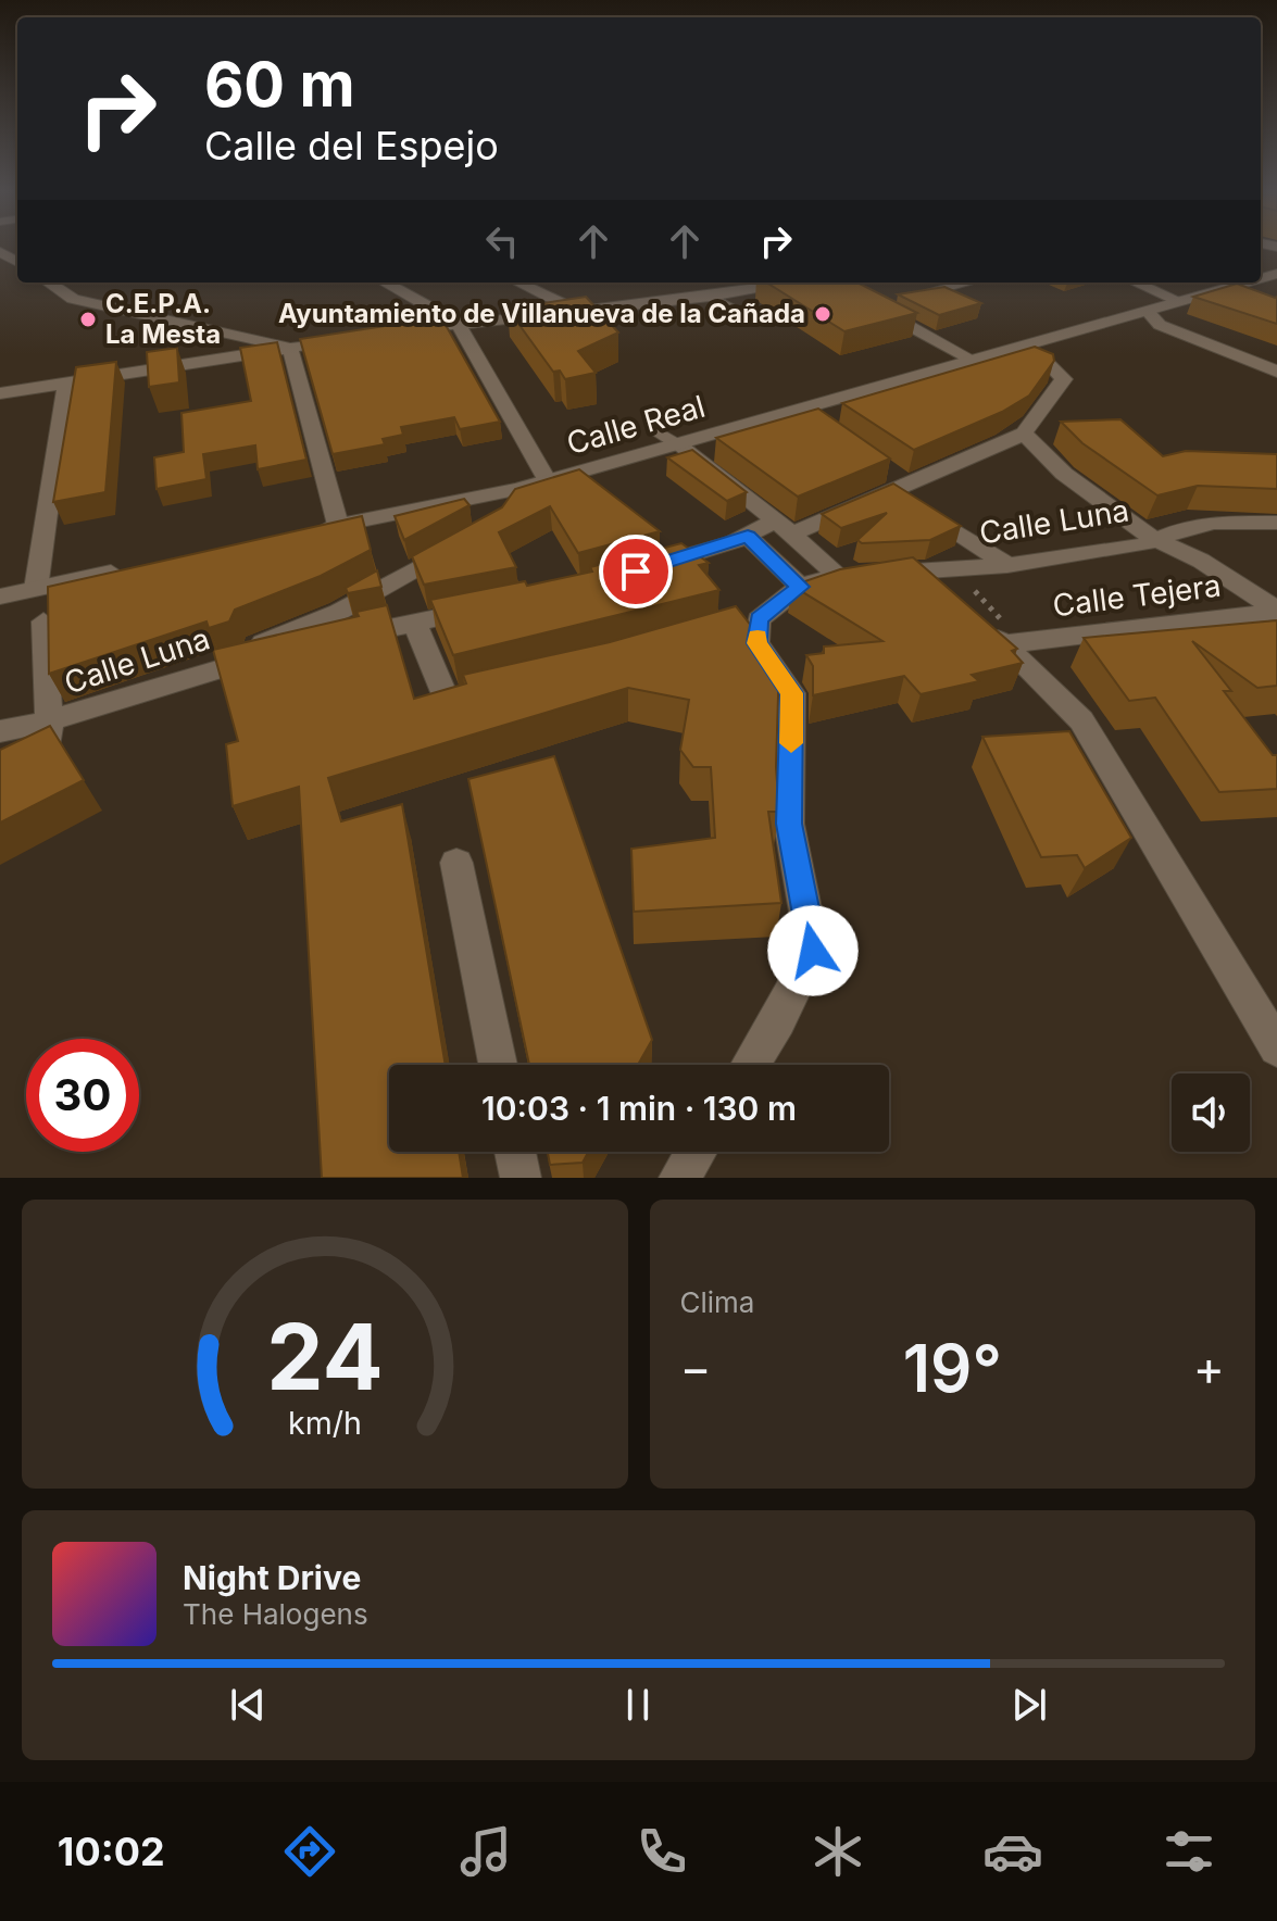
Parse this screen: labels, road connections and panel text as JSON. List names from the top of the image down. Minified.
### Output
{"streets":{"street":["Calle Real","Calle Luna","Calle Tejera"]},"places":["Ayuntamiento de Villanueva de la Cañada","C.E.P.A. La Mesta"],"page":{"turn":["60 m","Calle del Espejo"],"limit":"30","trip":"10:03 · 1 min · 130 m","tile":"Clima","heat":["−","19°","+"],"song":["Night Drive","The Halogens"],"tabs":"10:02","gauge":["24","km/h"]}}
